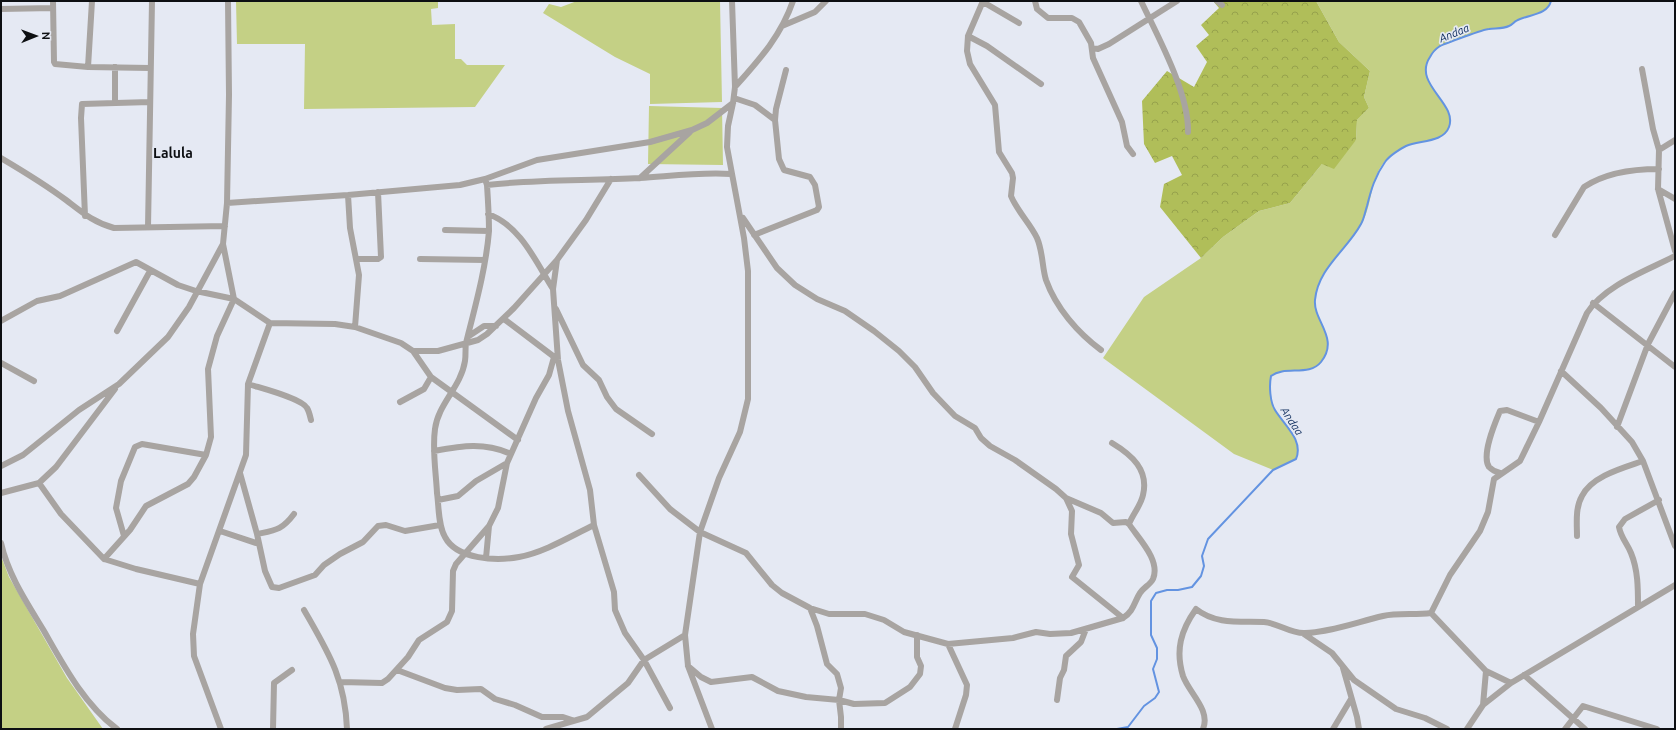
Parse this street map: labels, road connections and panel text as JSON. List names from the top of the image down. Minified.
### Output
{"districts":["Lalula"],"water":["Andaa"],"north":"right"}
